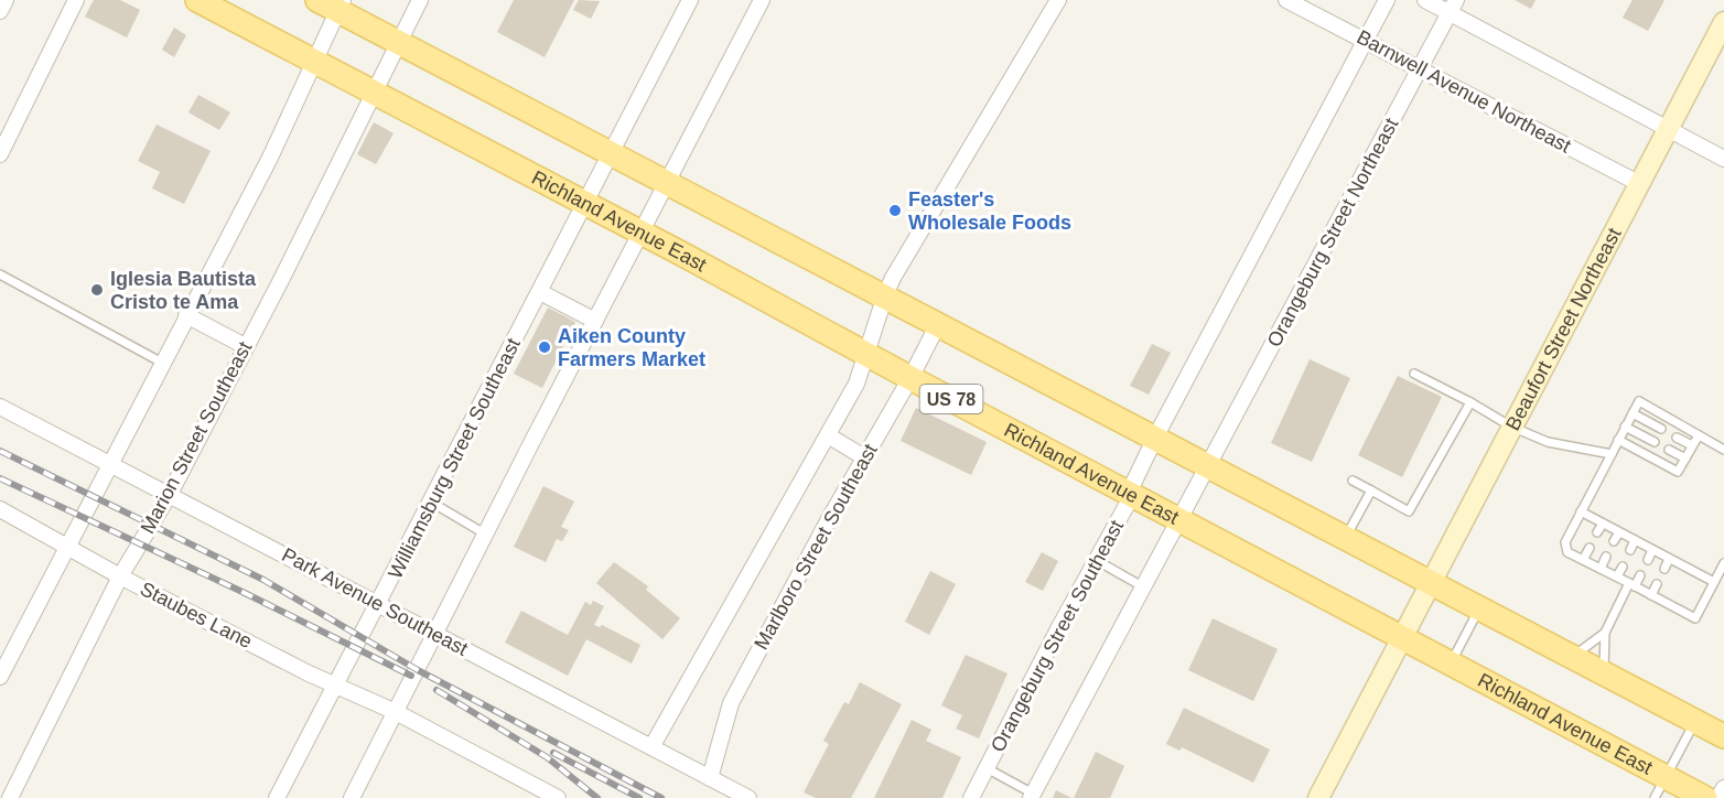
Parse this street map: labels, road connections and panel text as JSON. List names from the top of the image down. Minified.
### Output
{"streets":{"main road":["Richland Avenue East","US 78"],"street":["Barnwell Avenue Northeast","Orangeburg Street Northeast","Beaufort Street Northeast","Marion Street Southeast","Williamsburg Street Southeast","Marlboro Street Southeast","Park Avenue Southeast","Staubes Lane","Orangeburg Street Southeast"]},"crossings":[["Barnwell Avenue Northeast","Orangeburg Street Northeast"],["Barnwell Avenue Northeast","Beaufort Street Northeast"],["Richland Avenue East","Orangeburg Street Northeast"],["Richland Avenue East","Beaufort Street Northeast"],["Richland Avenue East","Marion Street Southeast"],["Richland Avenue East","Williamsburg Street Southeast"],["Richland Avenue East","Marlboro Street Southeast"],["Richland Avenue East","Orangeburg Street Southeast"],["Marion Street Southeast","Park Avenue Southeast"],["Marion Street Southeast","Staubes Lane"],["Williamsburg Street Southeast","Park Avenue Southeast"],["Williamsburg Street Southeast","Staubes Lane"],["Marlboro Street Southeast","Park Avenue Southeast"]],"places":["Feaster's Wholesale Foods","Iglesia Bautista Cristo te Ama","Aiken County Farmers Market"]}
